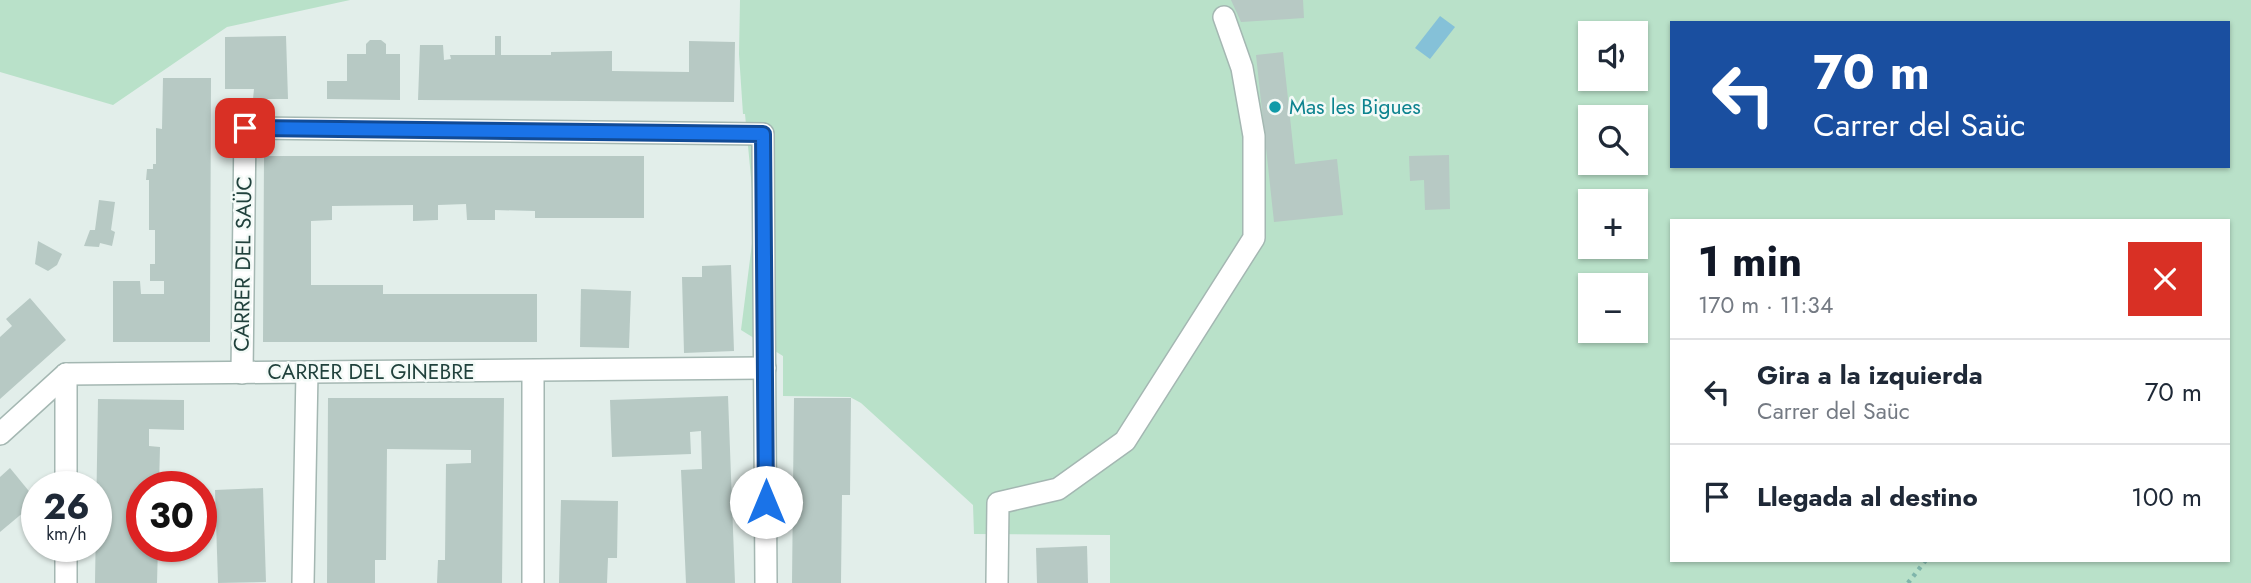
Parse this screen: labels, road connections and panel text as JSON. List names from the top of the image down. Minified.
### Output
{"streets":{"street":["CARRER DEL SAÜC","CARRER DEL GINEBRE"]},"crossings":[["CARRER DEL SAÜC","CARRER DEL GINEBRE"]],"places":["Mas les Bigues"],"page":{"map_buttons":["+","−"],"turn":["70 m","Carrer del Saüc"],"heading":["1 min","170 m · 11:34"],"list":[{"name":"Gira a la izquierda","note":"Carrer del Saüc","value":"70 m"},{"name":"Llegada al destino","value":"100 m"}],"speed":"26 km/h","limit":"30"}}
